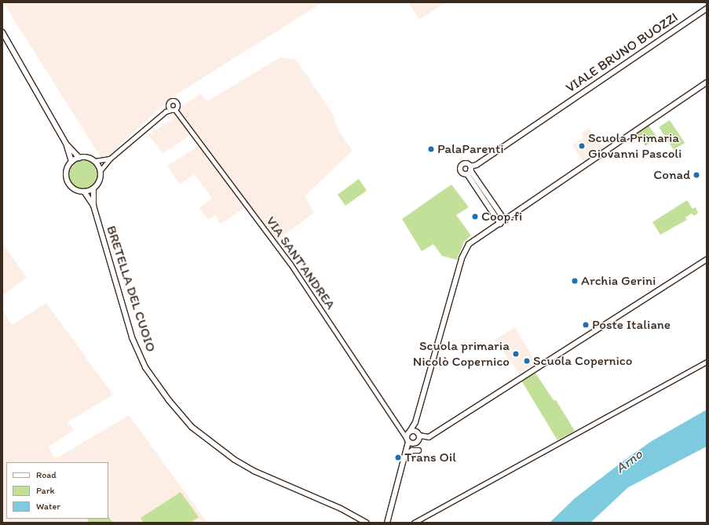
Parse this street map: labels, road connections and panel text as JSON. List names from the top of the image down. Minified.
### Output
{"streets":{"main road":["VIALE BRUNO BUOZZI","BRETELLA DEL CUOIO"],"street":["VIA SANT'ANDREA"]},"water":["Arno"],"places":["Scuola Primaria Giovanni Pascoli","PalaParenti","Conad","Coop.fi","Archia Gerini","Poste Italiane","Scuola primaria Nicolò Copernico","Scuola Copernico","Trans Oil"],"legend":["Road","Park","Water"]}
